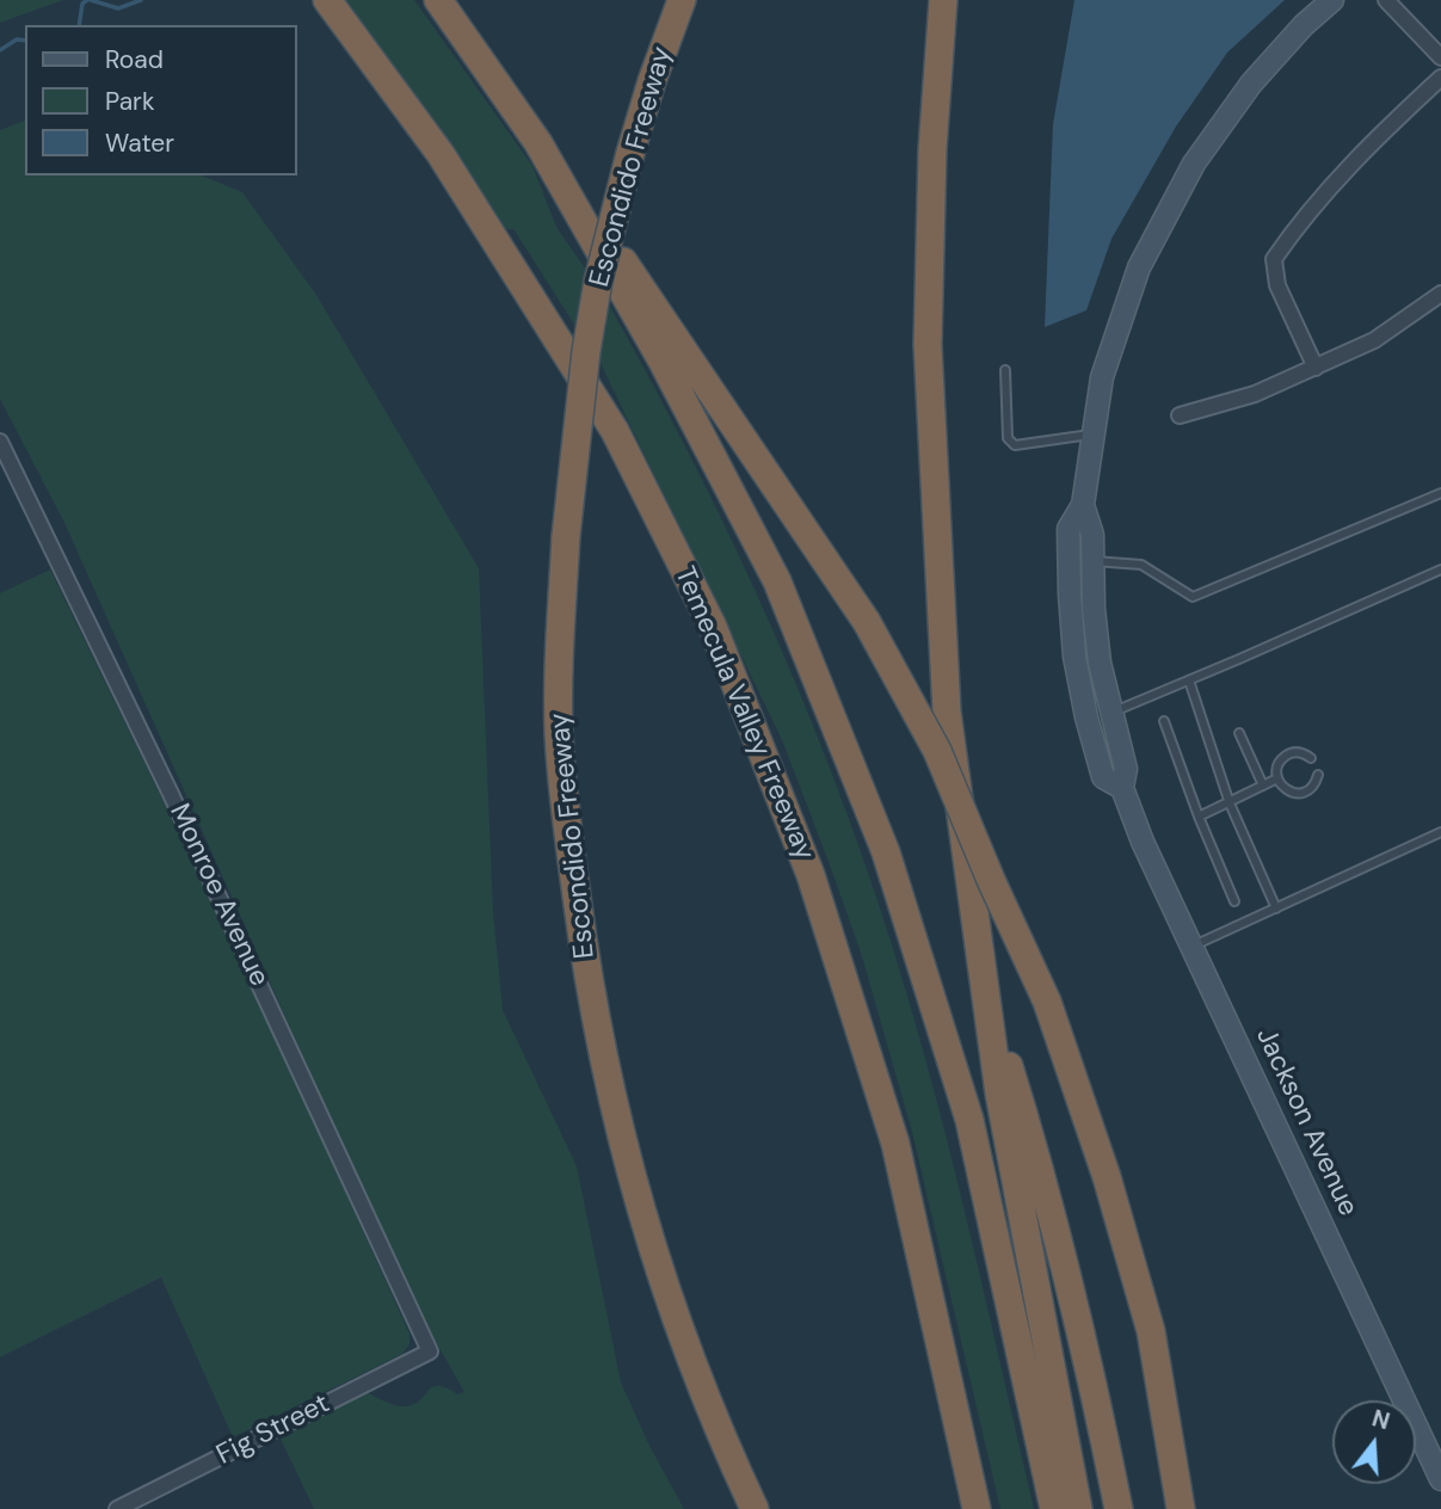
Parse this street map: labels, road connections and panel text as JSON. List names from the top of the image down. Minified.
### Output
{"streets":{"highway":["Escondido Freeway","Temecula Valley Freeway"],"main road":["Jackson Avenue"],"street":["Monroe Avenue","Fig Street"]},"crossings":[["Monroe Avenue","Fig Street"]],"legend":["Road","Park","Water"],"north":"top"}
